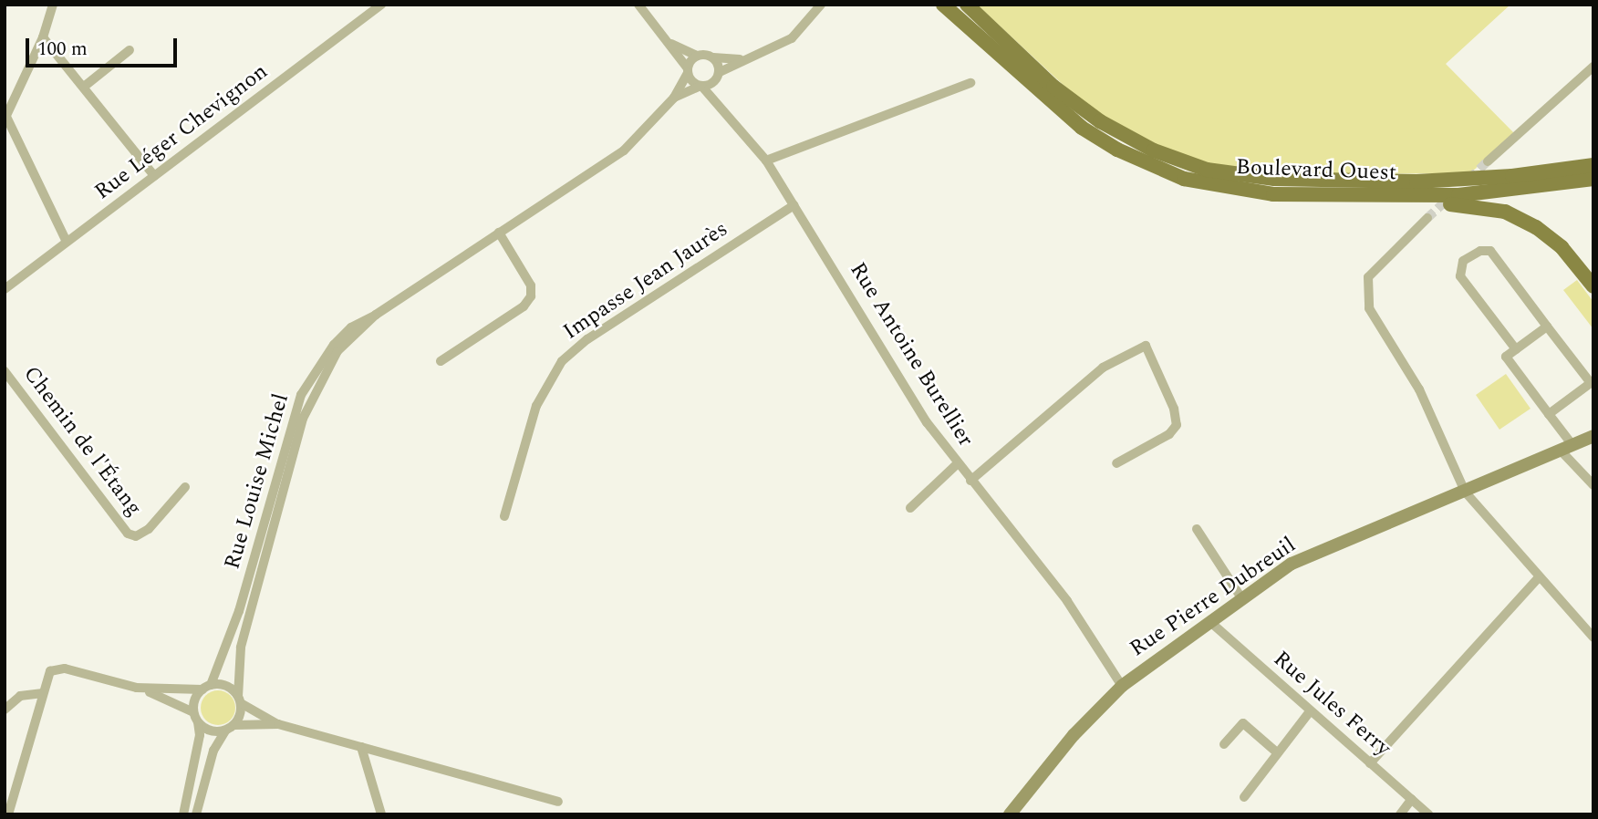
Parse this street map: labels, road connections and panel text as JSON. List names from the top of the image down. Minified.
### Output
{"streets":{"main road":["Boulevard Ouest"],"street":["Rue Léger Chevignon","Impasse Jean Jaurès","Rue Antoine Burellier","Chemin de l'Étang","Rue Louise Michel","Rue Pierre Dubreuil","Rue Jules Ferry"]},"crossings":[["Impasse Jean Jaurès","Rue Antoine Burellier"],["Rue Antoine Burellier","Rue Louise Michel"],["Rue Antoine Burellier","Rue Pierre Dubreuil"],["Rue Pierre Dubreuil","Rue Jules Ferry"]],"scale_bar":"100 m"}
